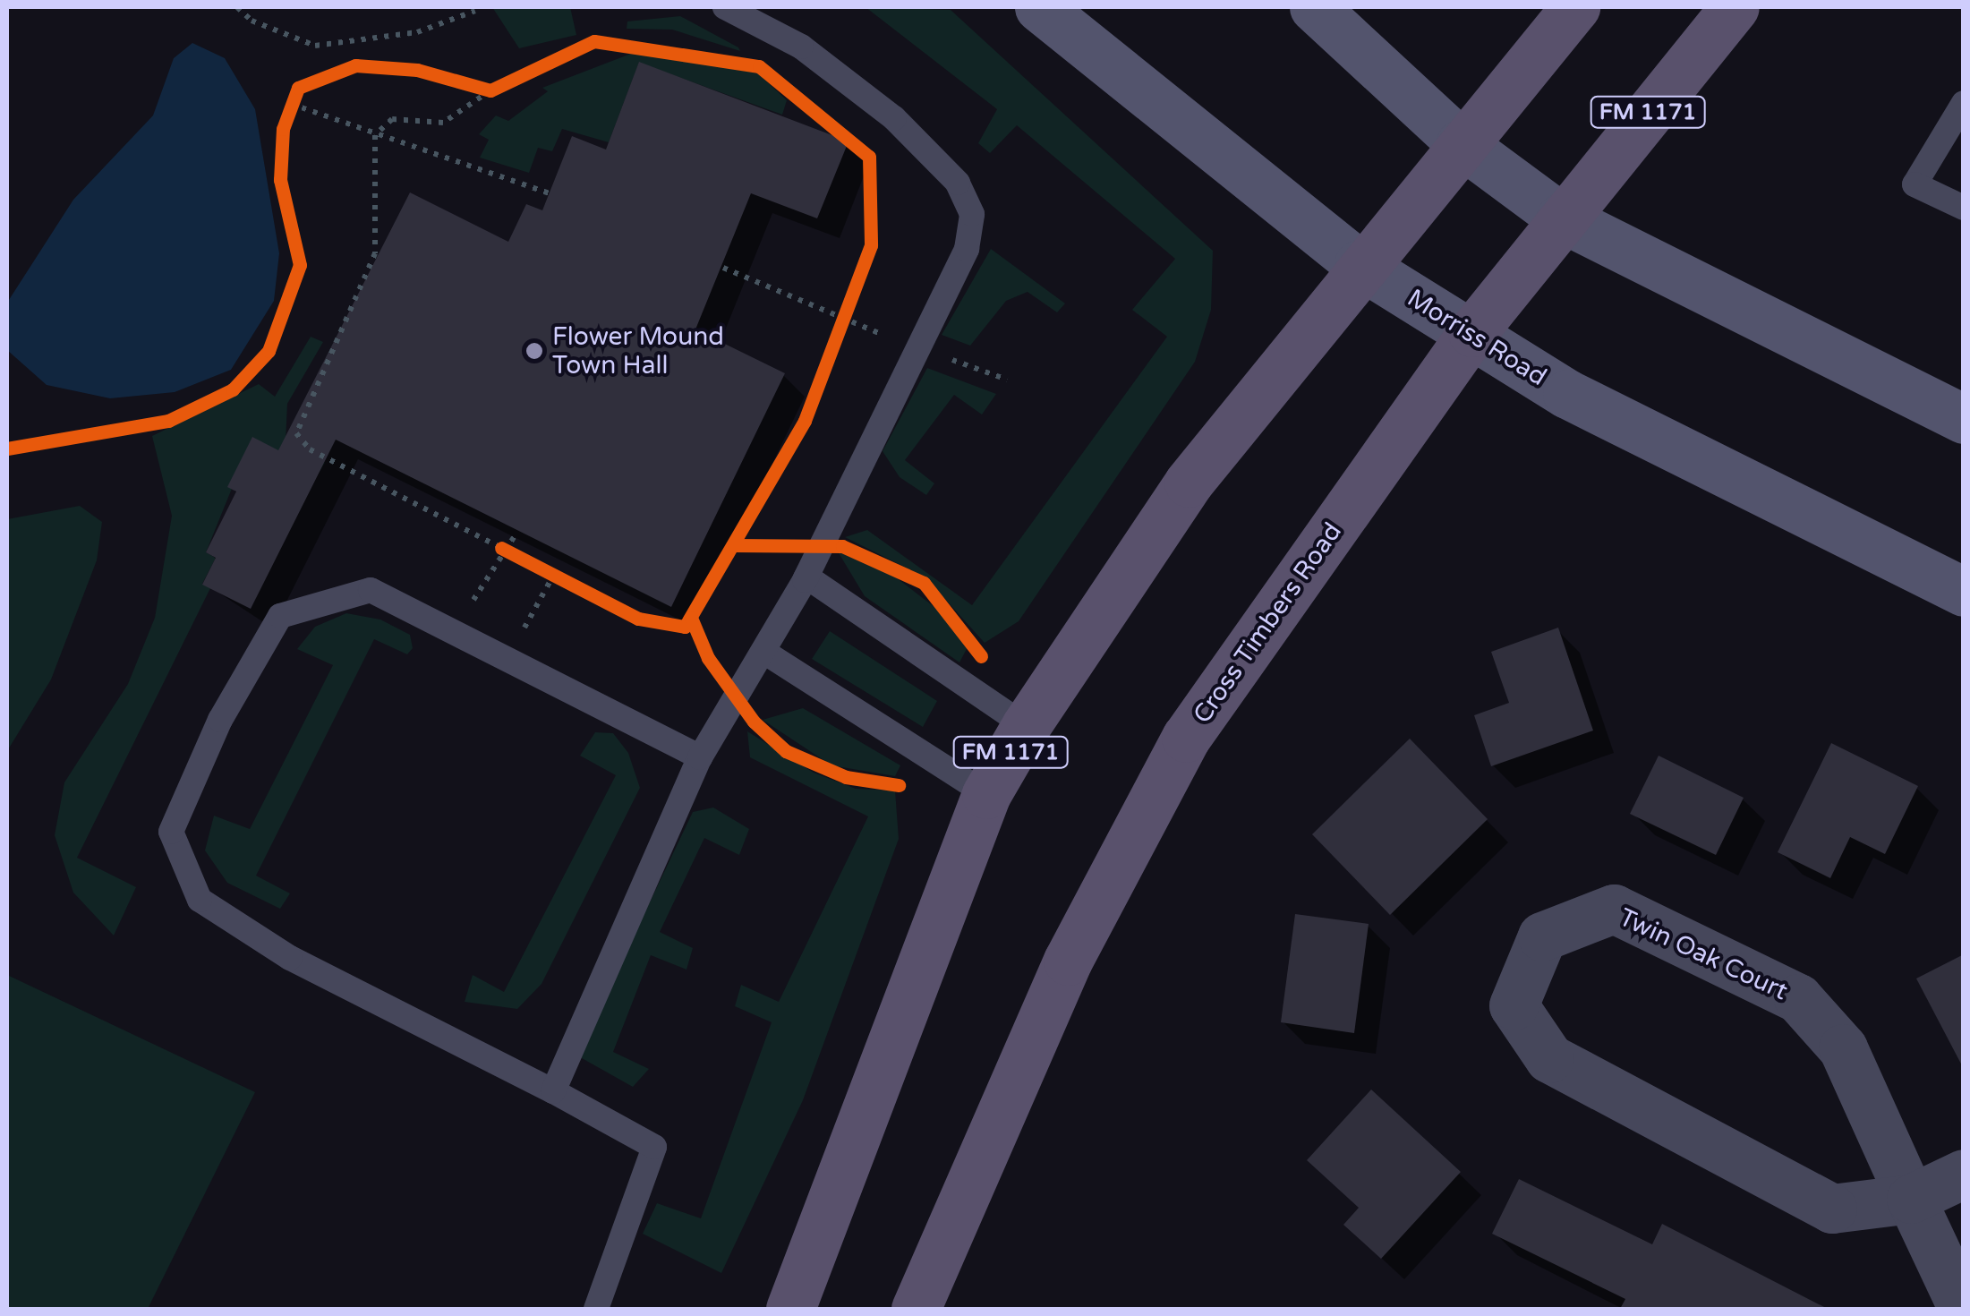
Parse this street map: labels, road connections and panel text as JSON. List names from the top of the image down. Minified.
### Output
{"streets":{"main road":["FM 1171","Morriss Road","Cross Timbers Road"],"street":["Twin Oak Court"]},"crossings":[["FM 1171","Morriss Road"],["Morriss Road","Cross Timbers Road"]],"places":["Flower Mound Town Hall"]}
